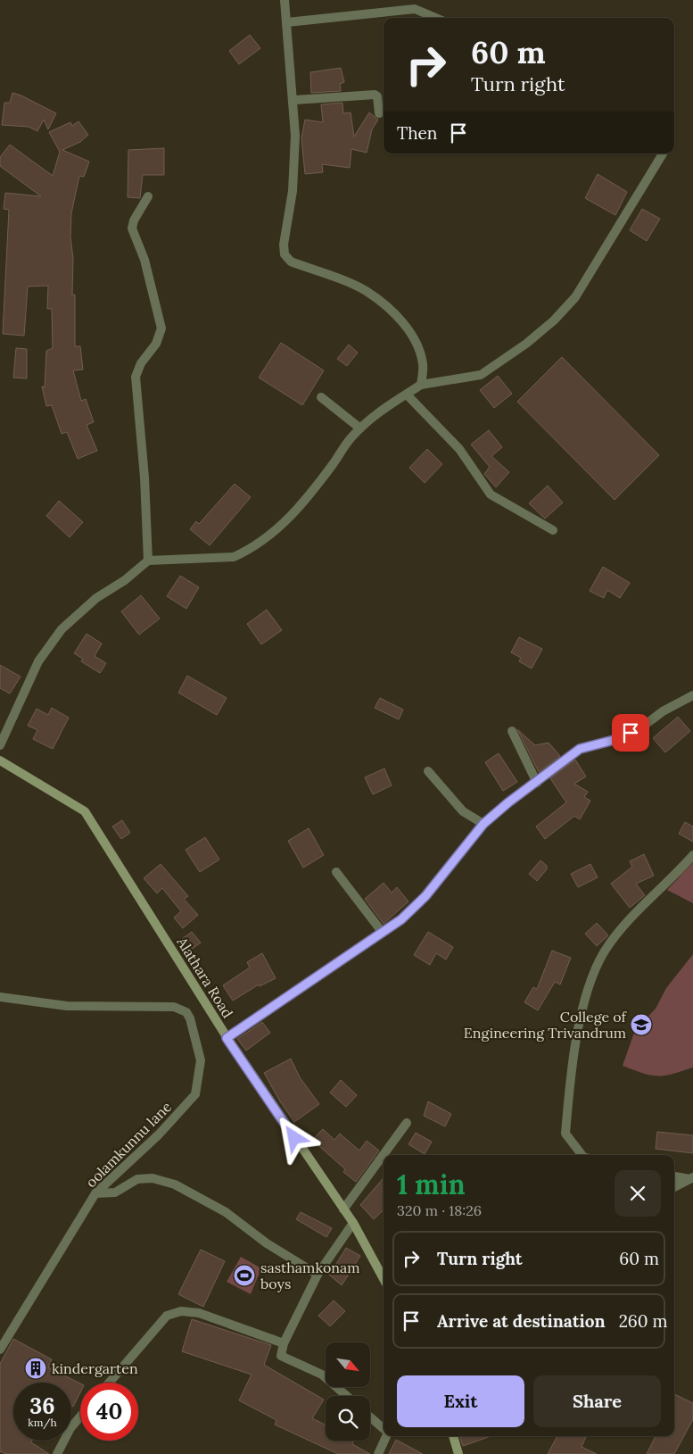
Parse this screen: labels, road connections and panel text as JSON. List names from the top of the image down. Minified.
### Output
{"streets":{"street":["Alathara Road","oolamkunnu lane"]},"places":{"school or university":["College of Engineering Trivandrum"],"sports":["sasthamkonam boys"],"building":["kindergarten"]},"north":"bottom right","page":{"turn":["60 m","Turn right"],"then":"Then","heading":["1 min","320 m · 18:26"],"list":[{"name":"Turn right","value":"60 m"},{"name":"Arrive at destination","value":"260 m"}],"buttons":["Exit","Share"],"speed":"36 km/h","limit":"40"}}
